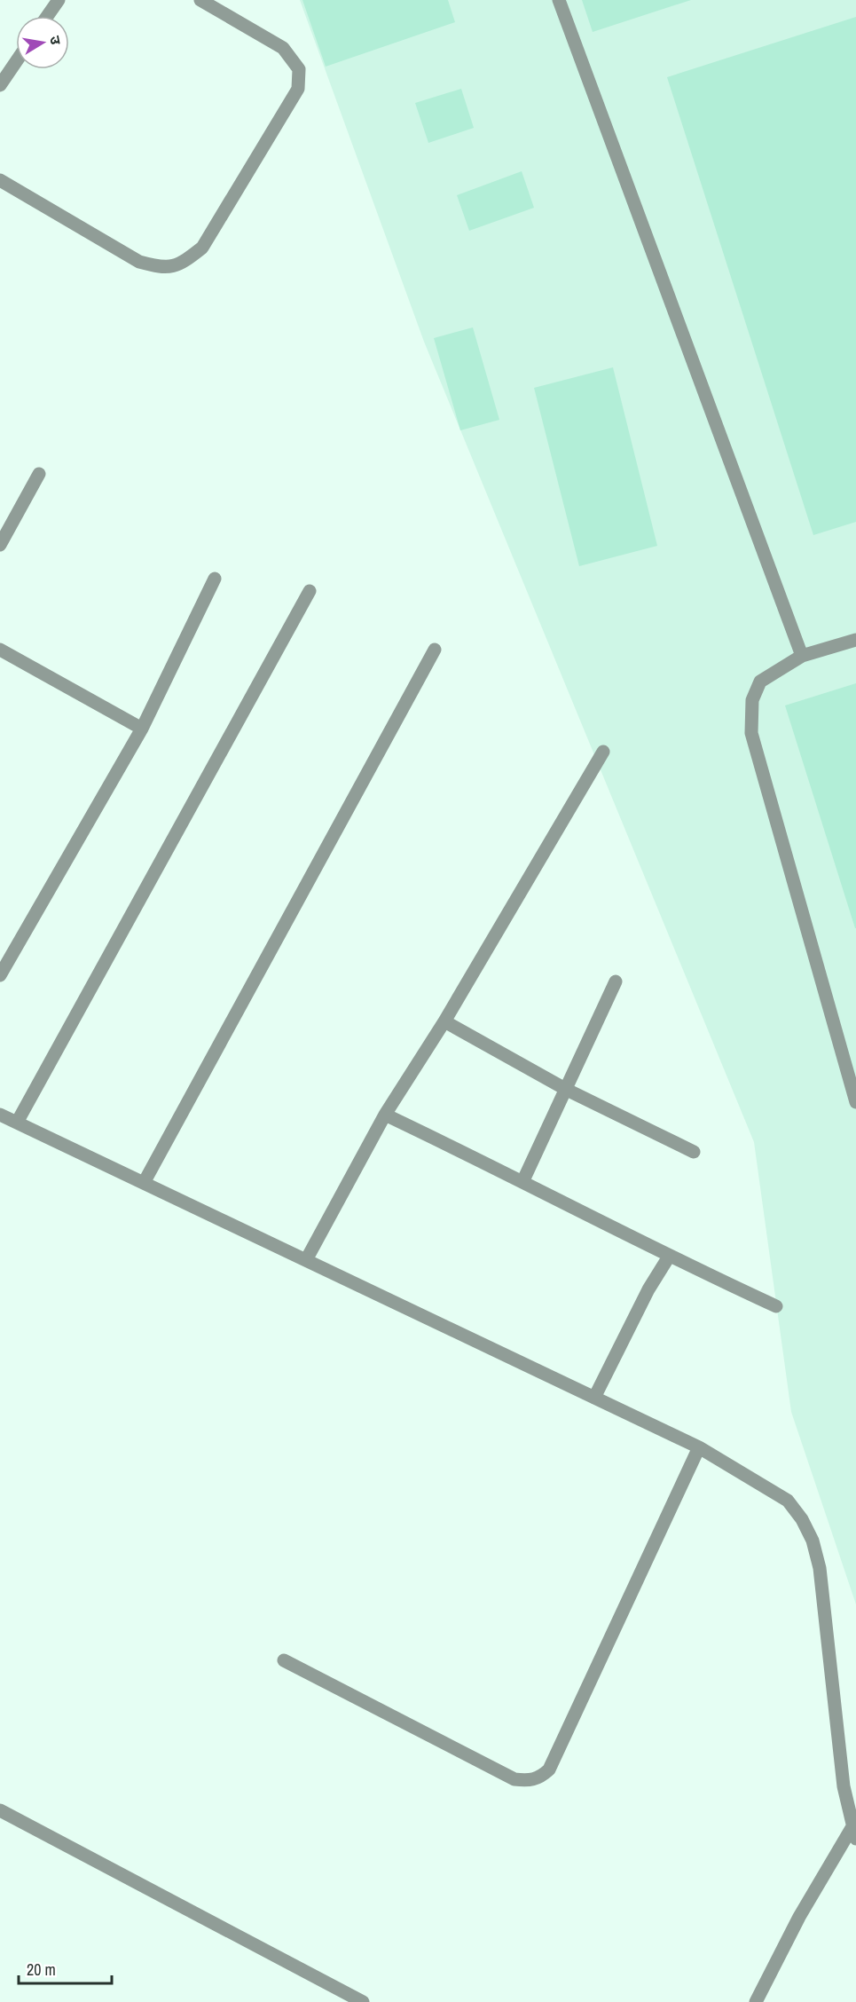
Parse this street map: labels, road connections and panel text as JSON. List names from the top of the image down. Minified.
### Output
{"scale_bar":"20 m","north":"right"}
